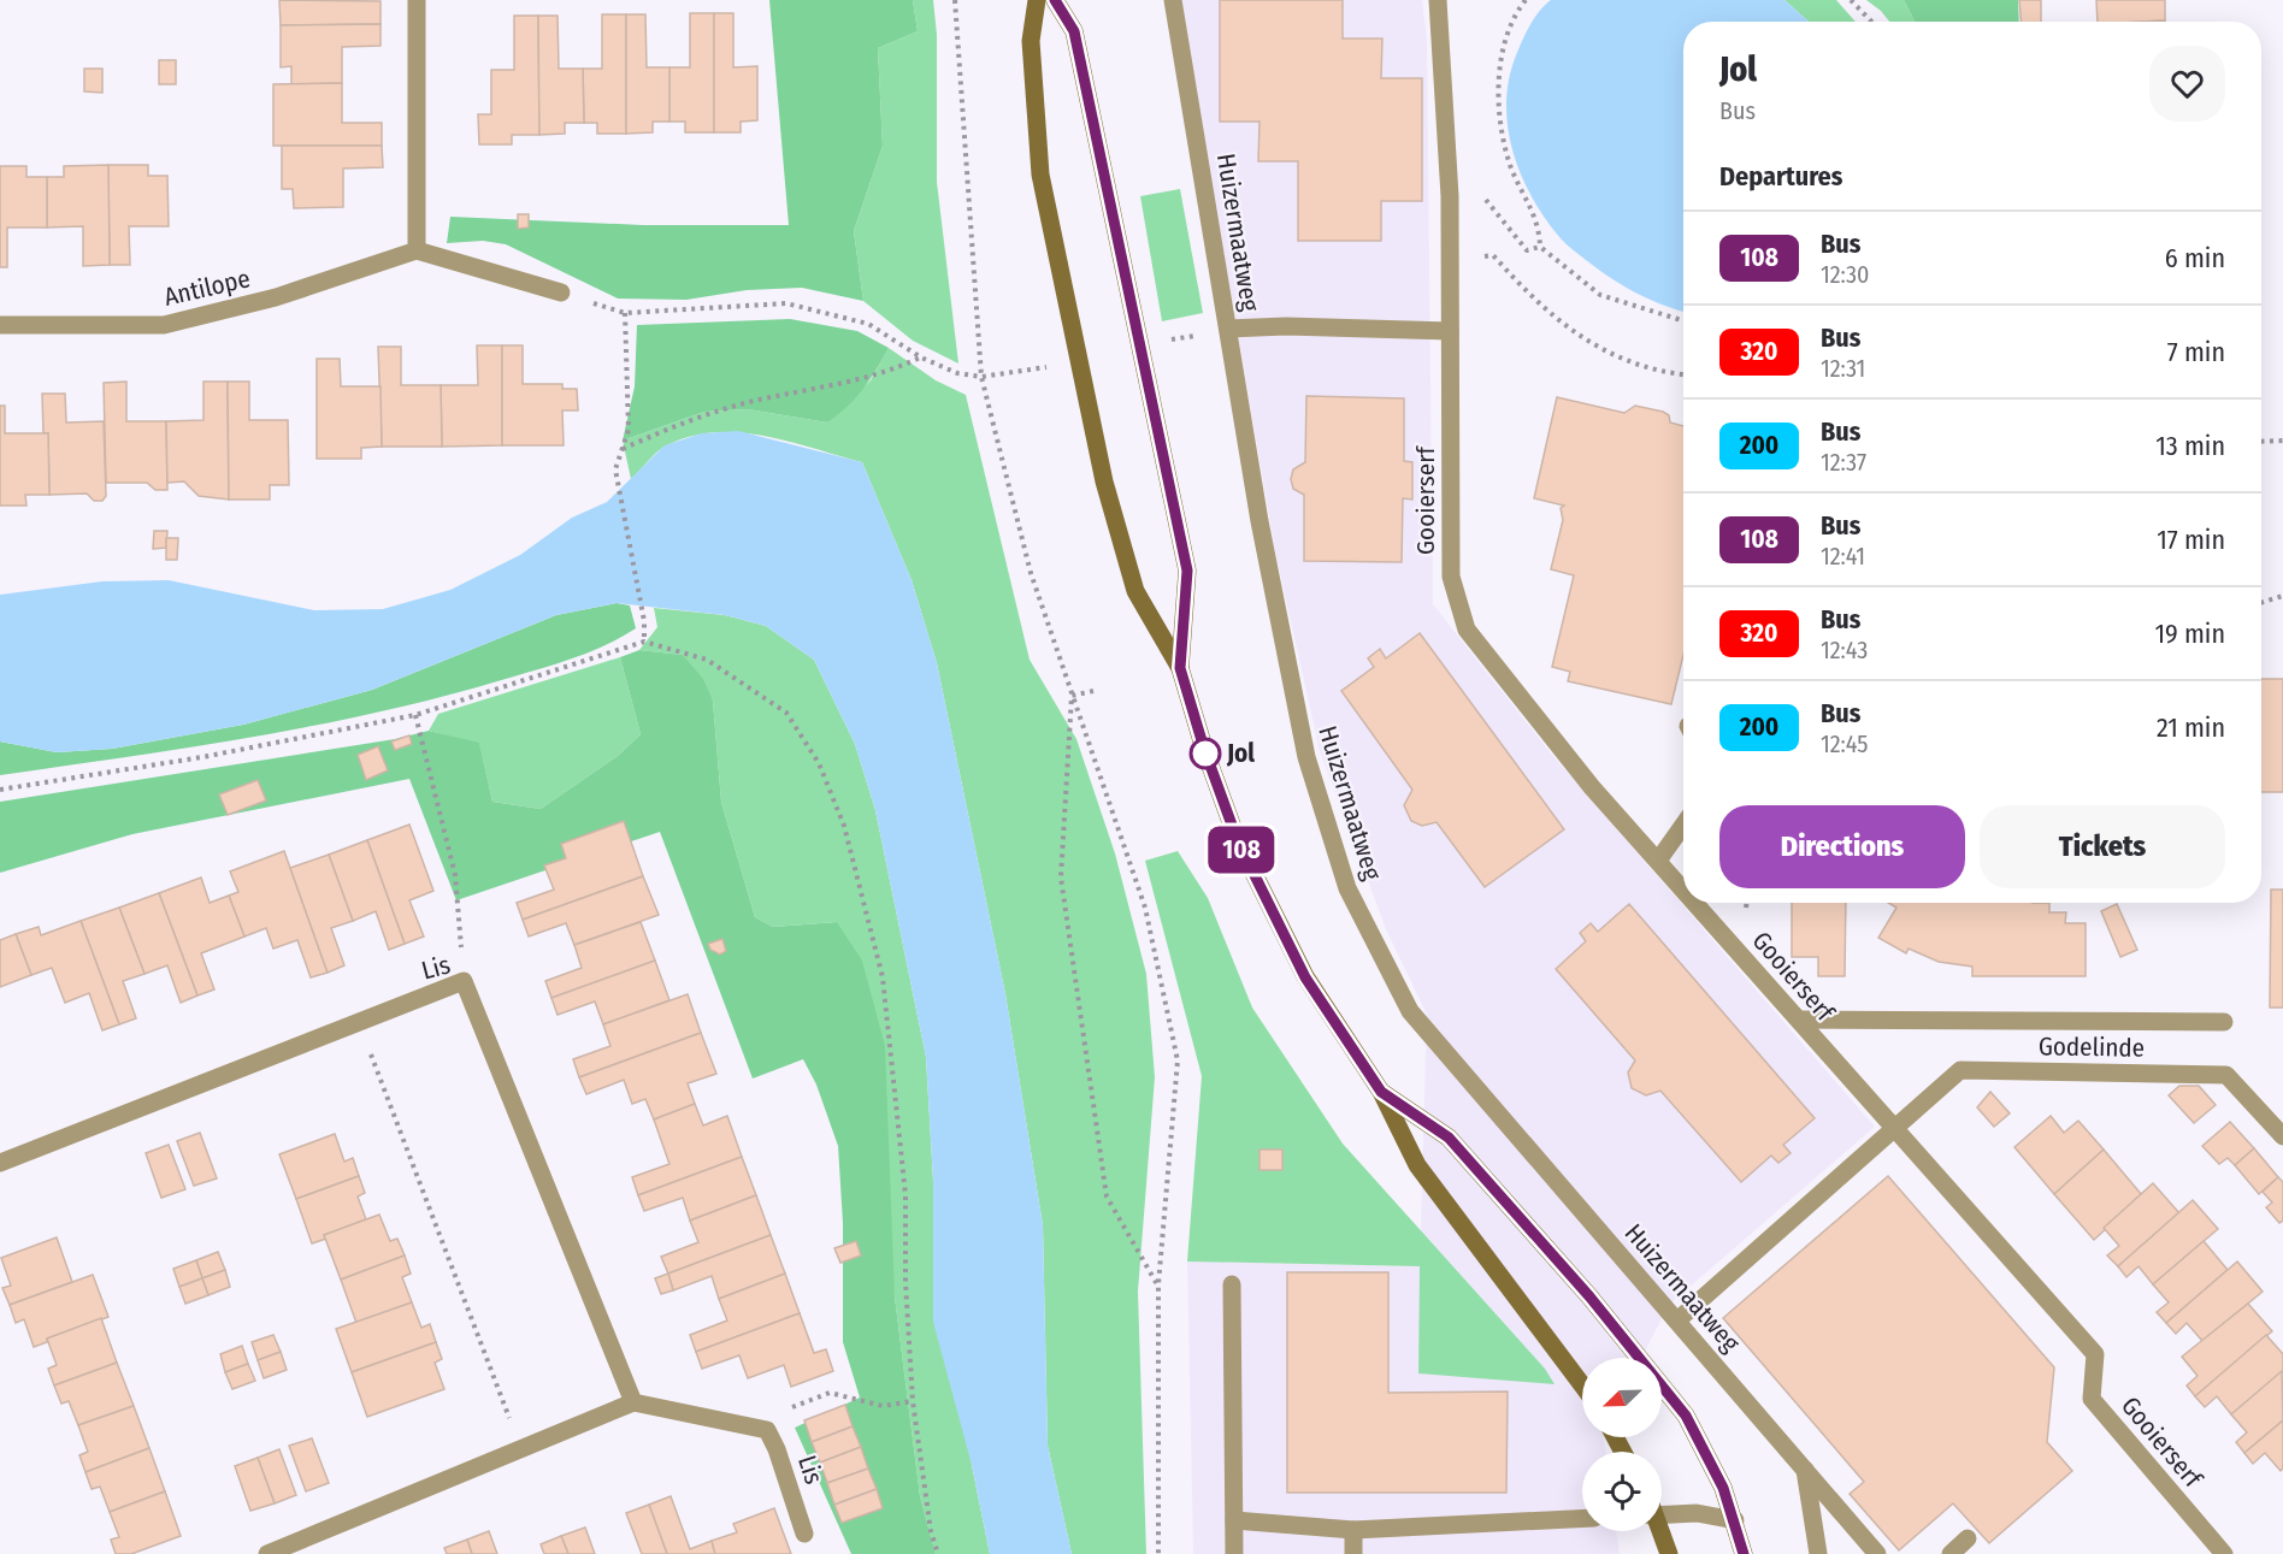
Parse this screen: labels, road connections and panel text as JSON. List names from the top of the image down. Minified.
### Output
{"streets":{"street":["Huizermaatweg","Antilope","Gooierserf","Lis","Godelinde"]},"crossings":[["Huizermaatweg","Godelinde"],["Gooierserf","Godelinde"]],"places":["Jol"],"lines":["bus line 108"],"north":"bottom left","page":{"on_map":"108","heading":[["Jol","Bus"],"Departures"],"list":[{"mark":"108","name":"Bus","note":"12:30","value":"6 min"},{"mark":"320","name":"Bus","note":"12:31","value":"7 min"},{"mark":"200","name":"Bus","note":"12:37","value":"13 min"},{"mark":"108","name":"Bus","note":"12:41","value":"17 min"},{"mark":"320","name":"Bus","note":"12:43","value":"19 min"},{"mark":"200","name":"Bus","note":"12:45","value":"21 min"}],"buttons":["Directions","Tickets"]}}
